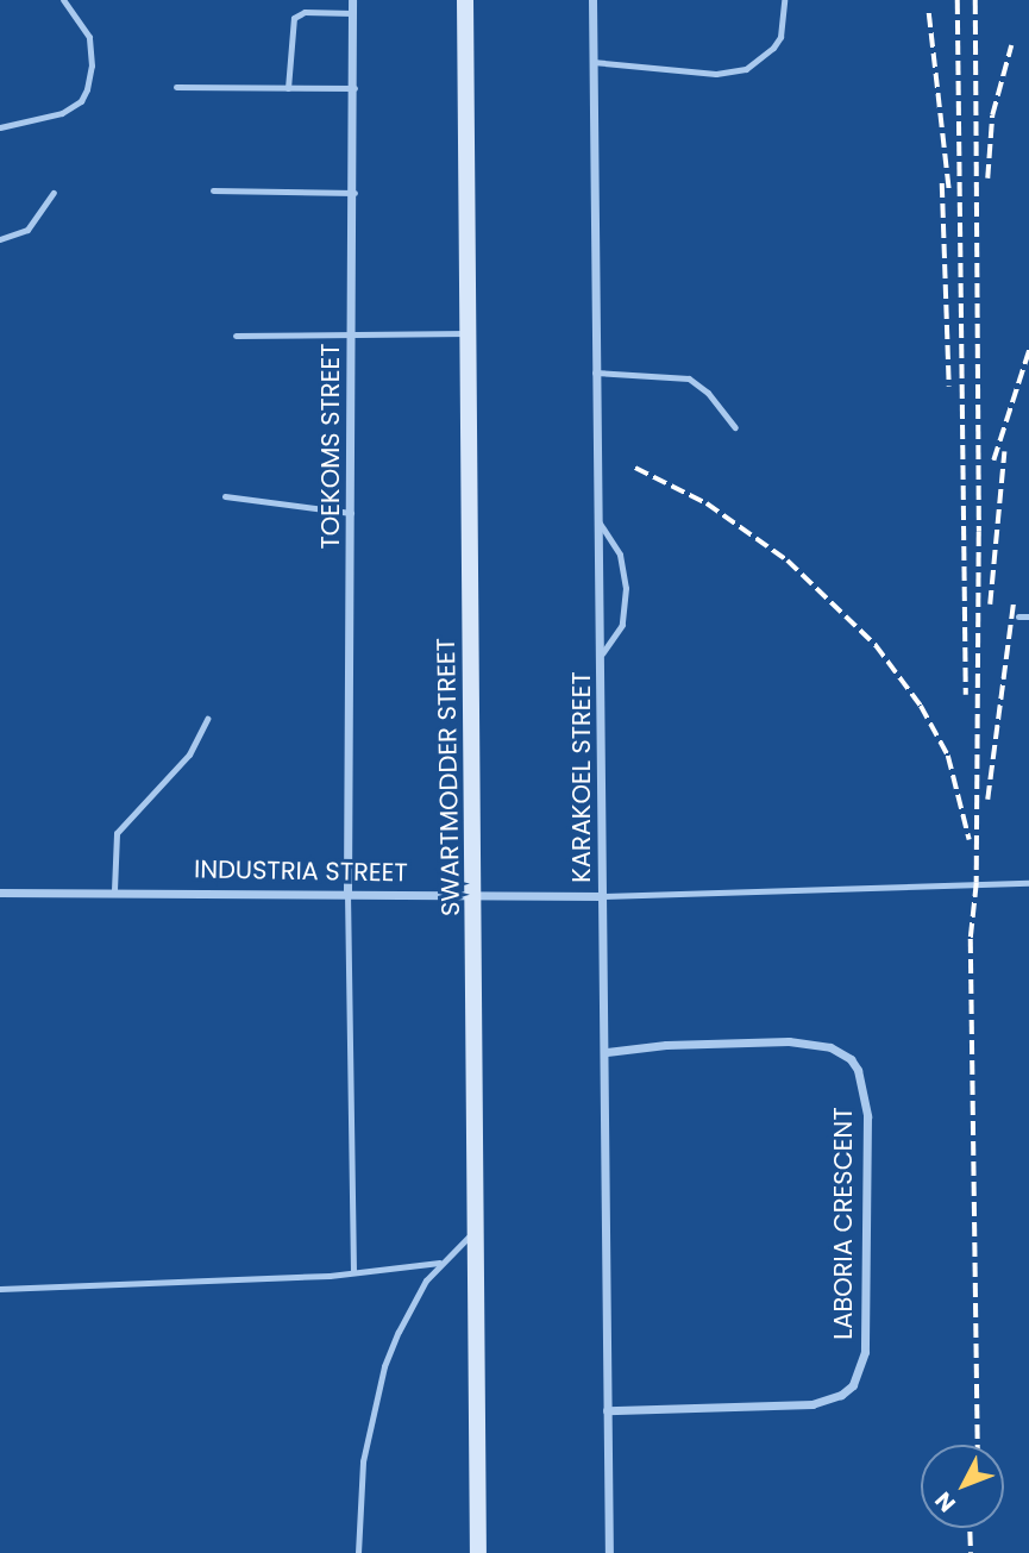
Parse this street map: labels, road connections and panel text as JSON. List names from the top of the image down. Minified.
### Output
{"streets":{"main road":["SWARTMODDER STREET"],"street":["TOEKOMS STREET","KARAKOEL STREET","INDUSTRIA STREET","LABORIA CRESCENT"]},"crossings":[["TOEKOMS STREET","INDUSTRIA STREET"],["SWARTMODDER STREET","INDUSTRIA STREET"],["KARAKOEL STREET","INDUSTRIA STREET"],["KARAKOEL STREET","LABORIA CRESCENT"]],"north":"bottom left"}
